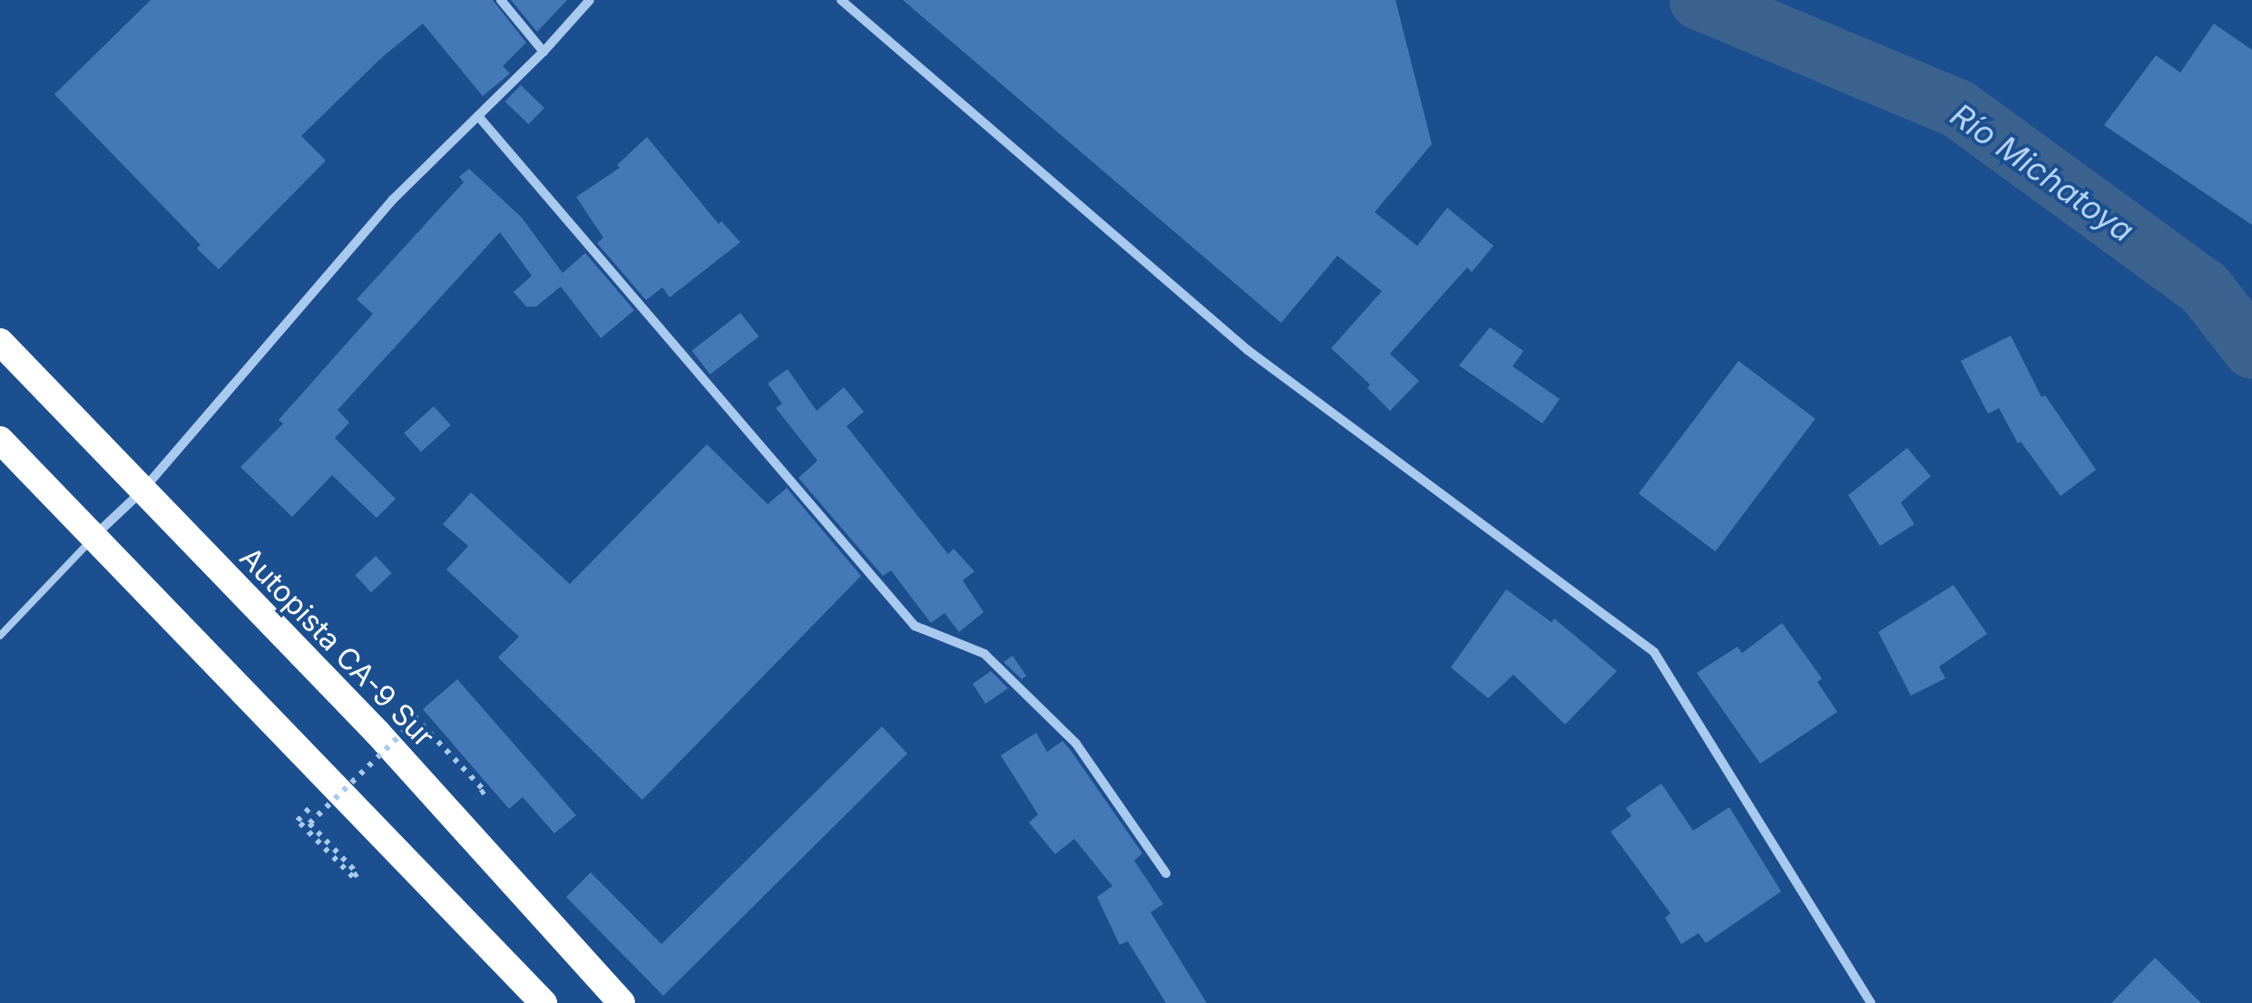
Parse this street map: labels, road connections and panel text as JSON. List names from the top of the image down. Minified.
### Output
{"streets":{"highway":["Autopista CA-9 Sur"]},"water":["Río Michatoya"]}
